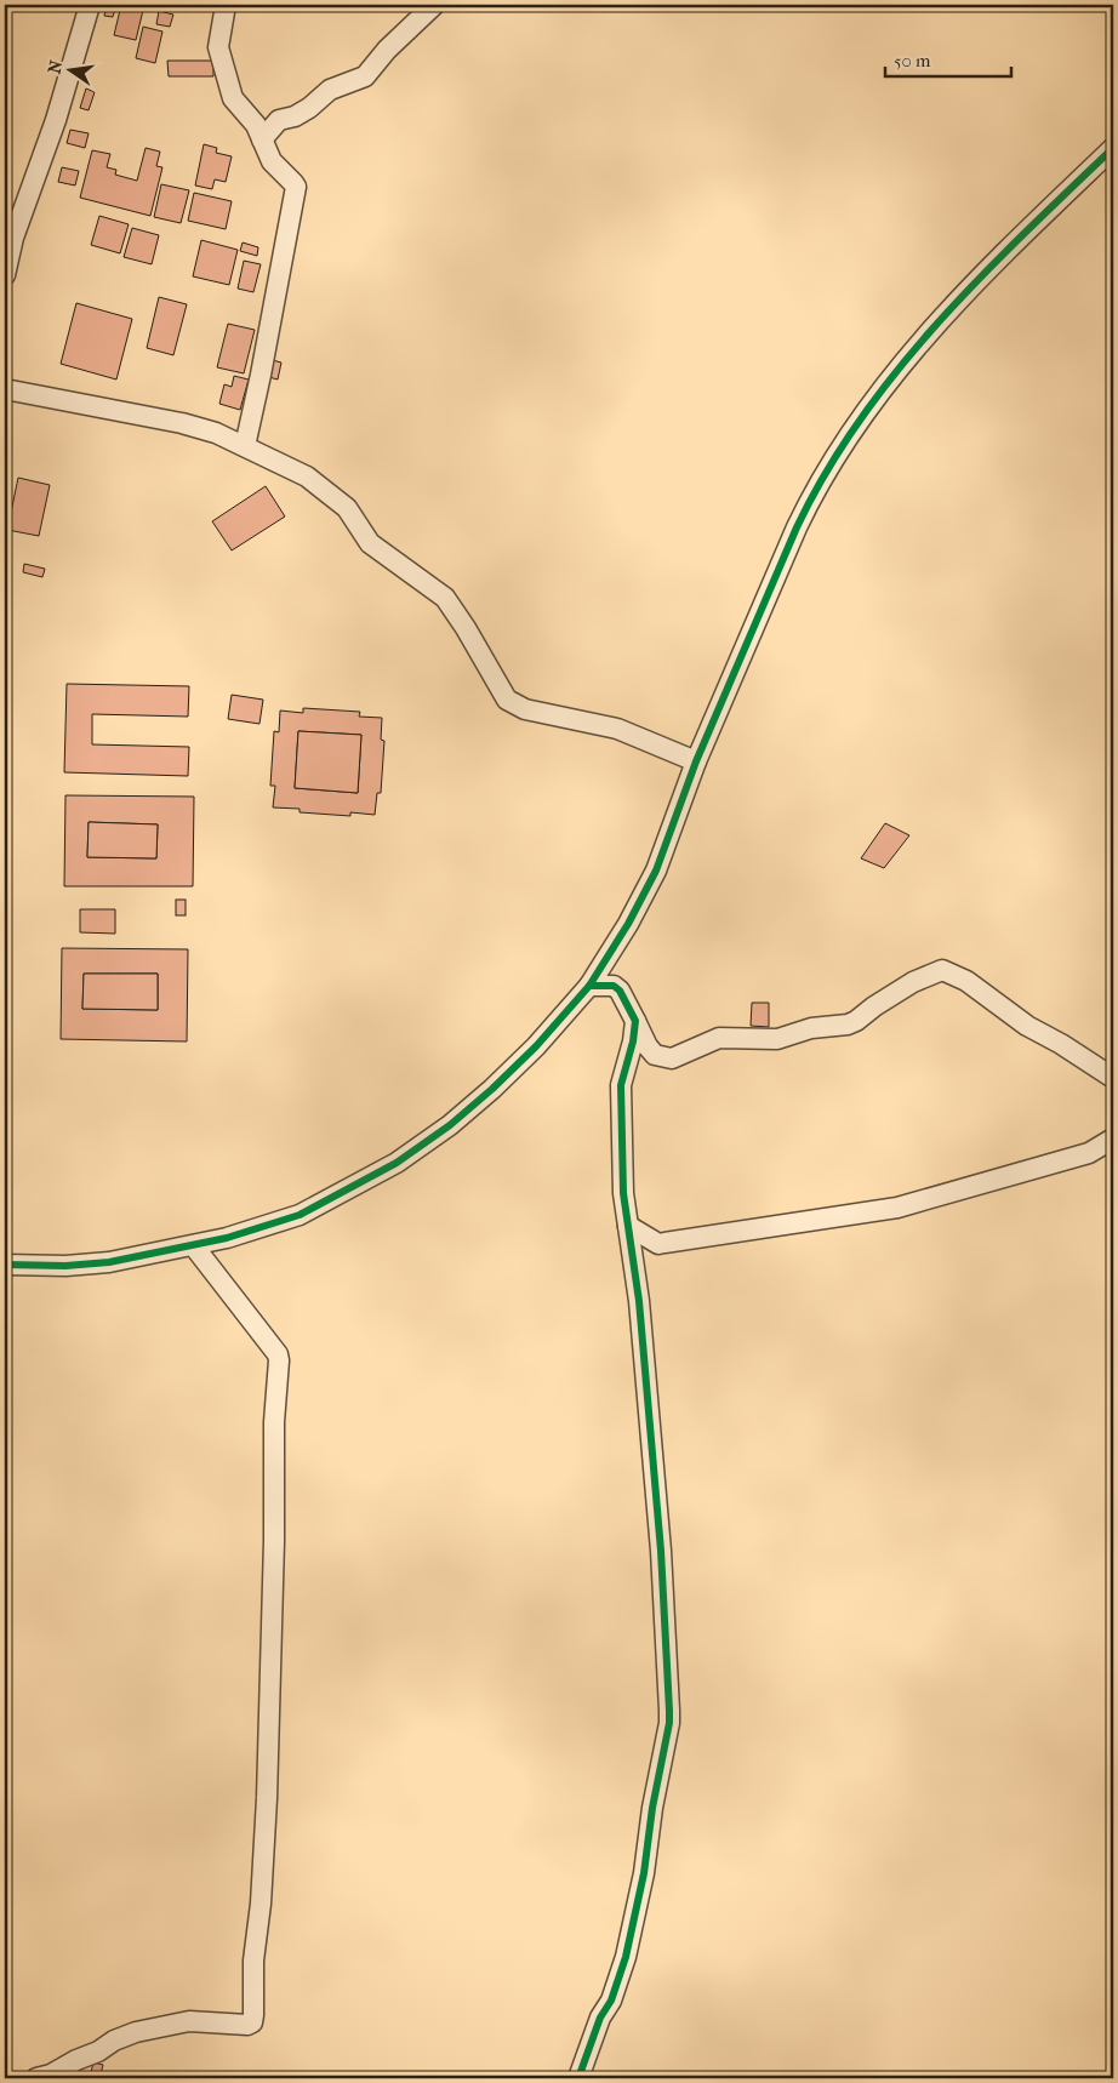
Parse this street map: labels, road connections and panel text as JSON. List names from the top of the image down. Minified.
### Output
{"scale_bar":"50 m","north":"left"}
